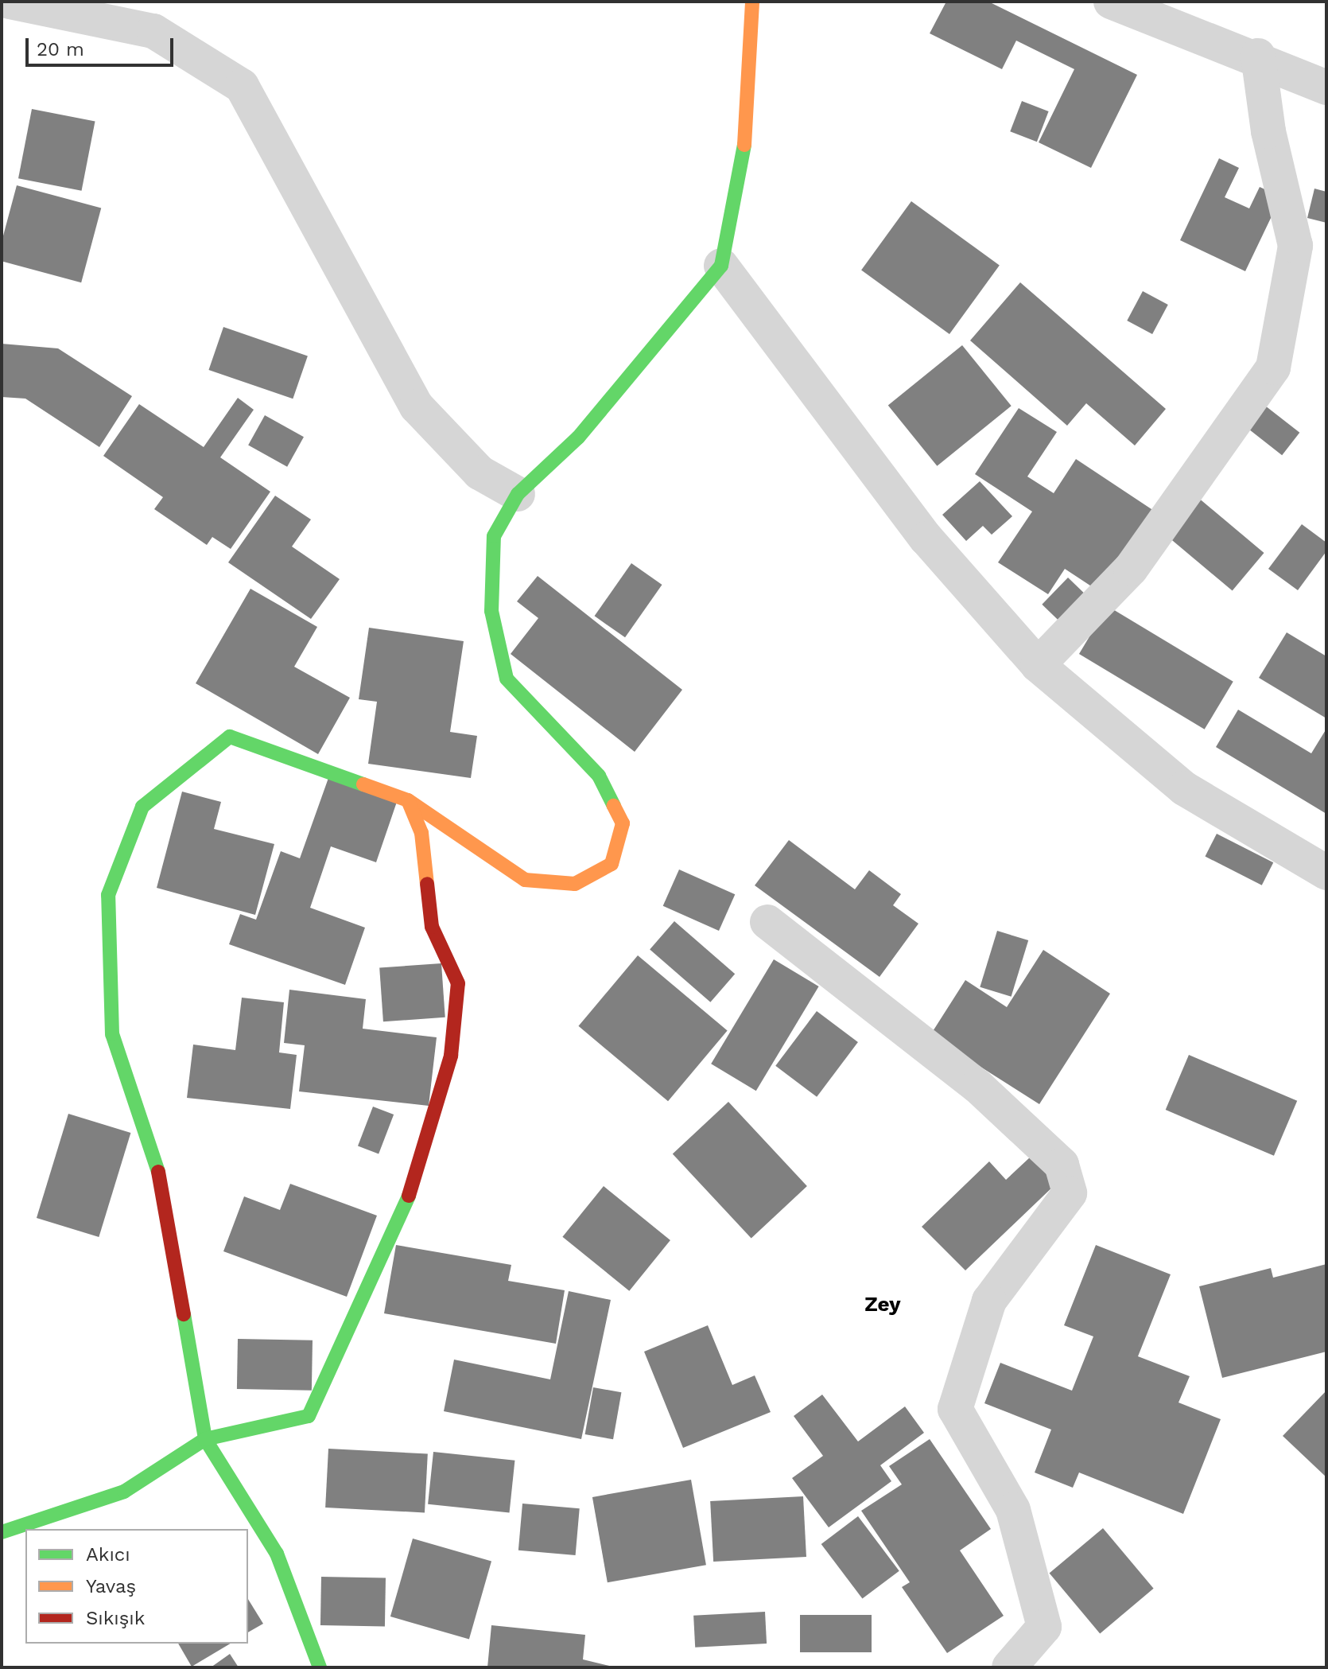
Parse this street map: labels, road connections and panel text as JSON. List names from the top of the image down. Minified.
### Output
{"districts":["Zey"],"legend":["Akıcı","Yavaş","Sıkışık"],"scale_bar":"20 m"}
